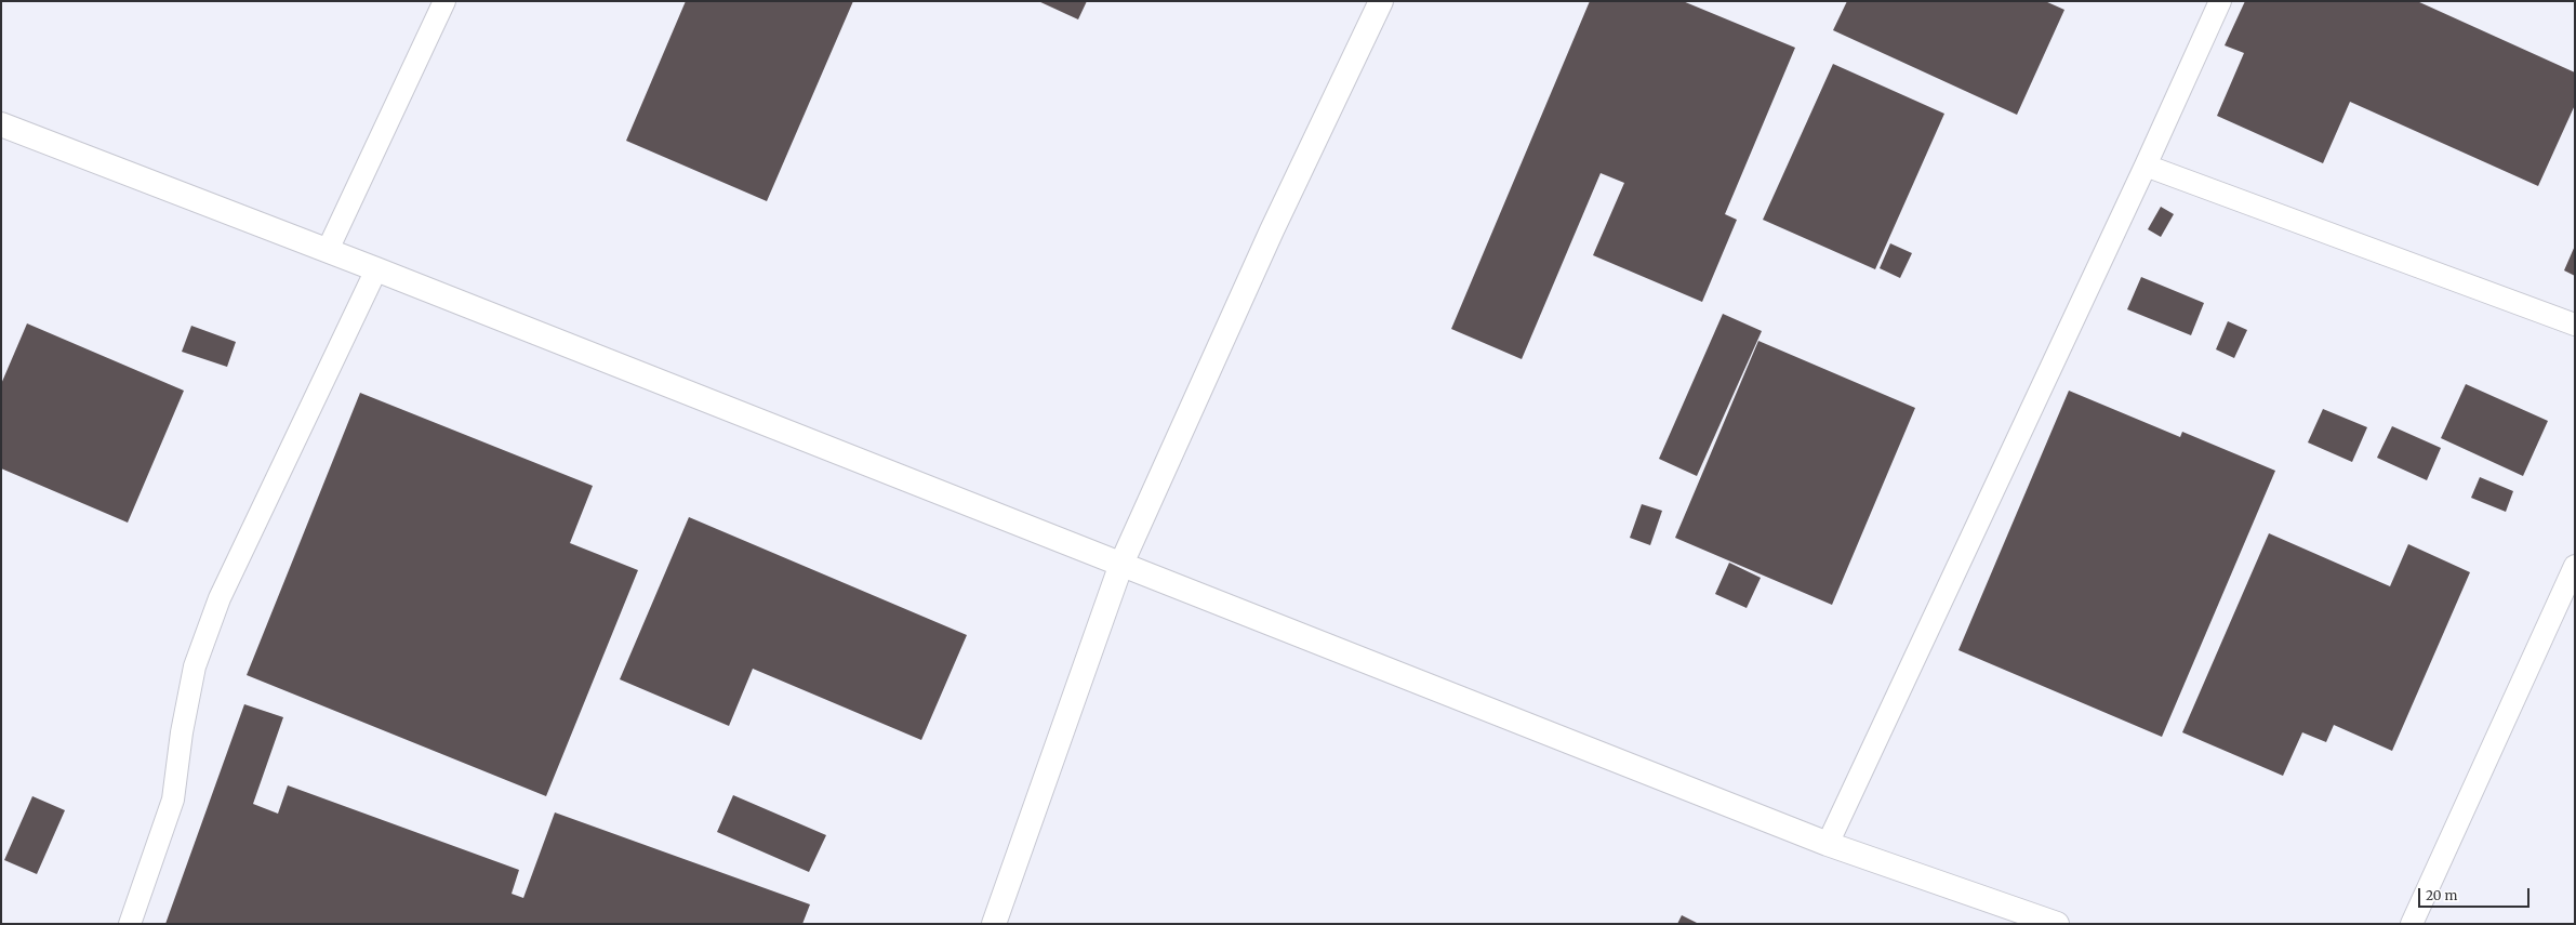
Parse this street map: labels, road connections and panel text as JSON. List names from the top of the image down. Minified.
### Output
{"scale_bar":"20 m"}
